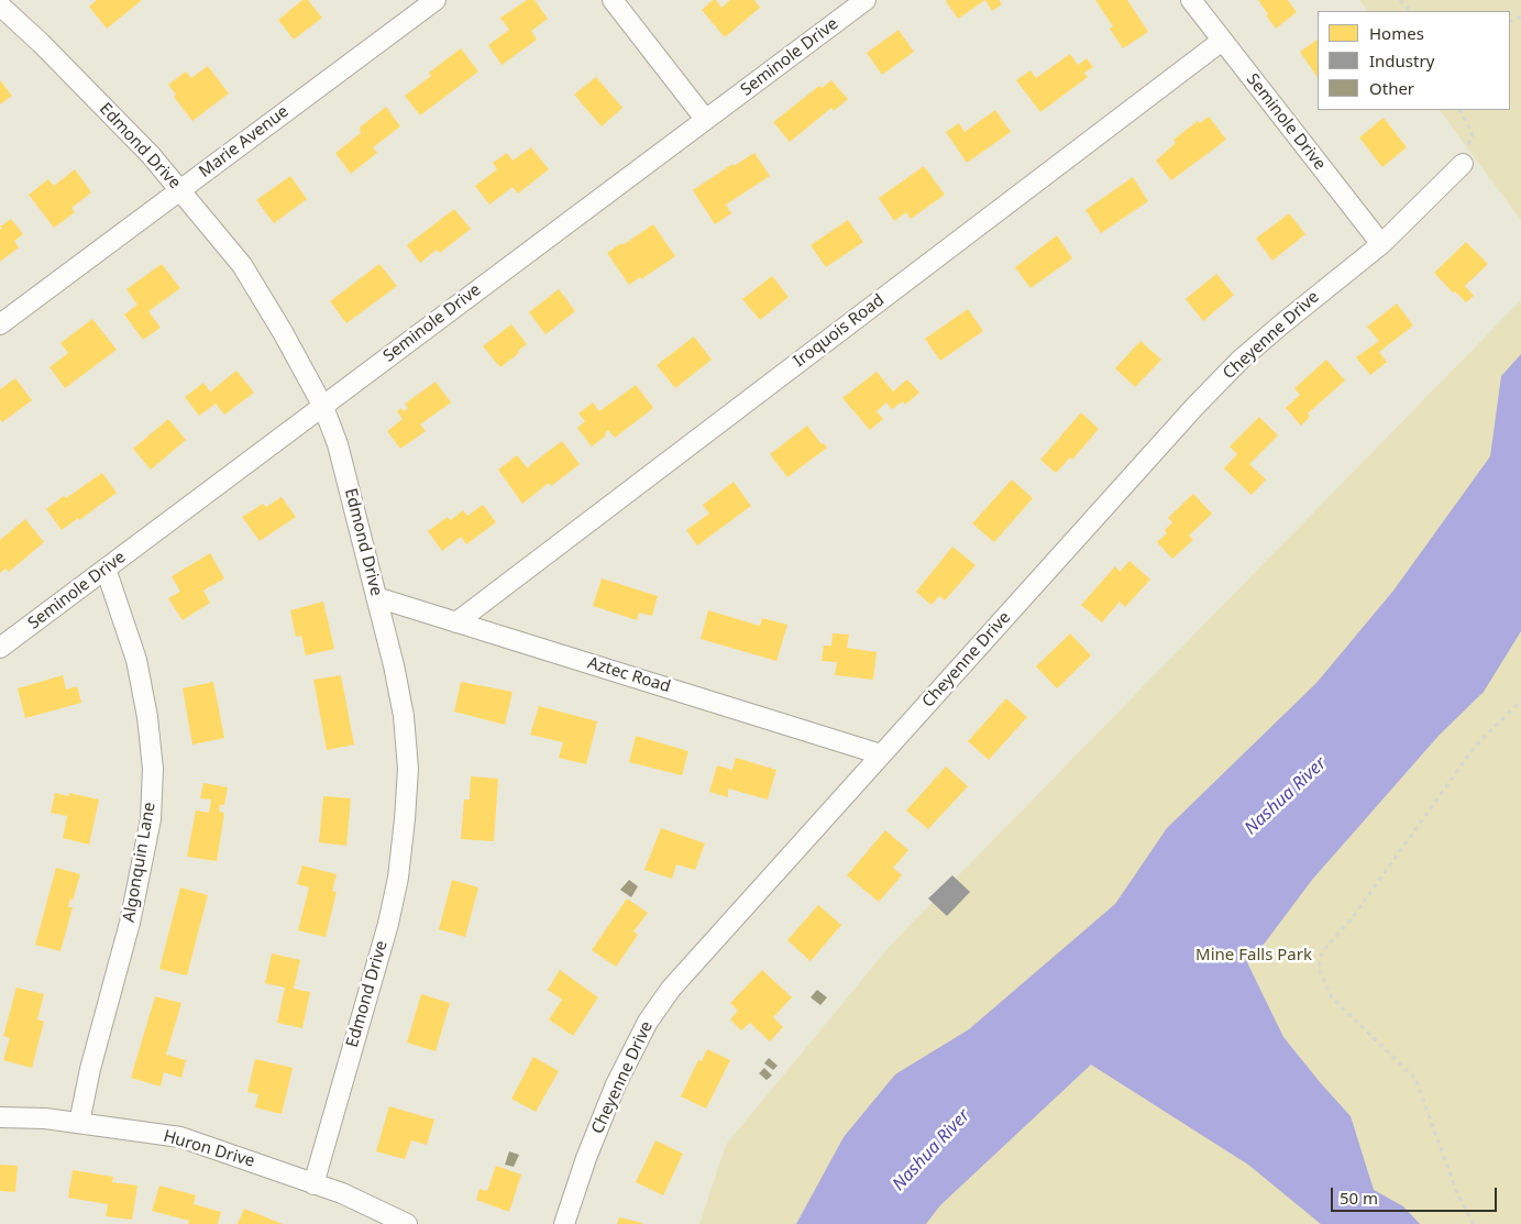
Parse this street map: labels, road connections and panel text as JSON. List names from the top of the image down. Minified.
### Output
{"streets":{"street":["Seminole Drive","Marie Avenue","Edmond Drive","Iroquois Road","Cheyenne Drive","Aztec Road","Algonquin Lane","Huron Drive"]},"crossings":[["Seminole Drive","Edmond Drive"],["Seminole Drive","Iroquois Road"],["Seminole Drive","Cheyenne Drive"],["Seminole Drive","Algonquin Lane"],["Marie Avenue","Edmond Drive"],["Edmond Drive","Aztec Road"],["Edmond Drive","Huron Drive"],["Iroquois Road","Aztec Road"],["Cheyenne Drive","Aztec Road"],["Algonquin Lane","Huron Drive"]],"water":["Nashua River"],"parks":["Mine Falls Park"],"legend":["Homes","Industry","Other"],"scale_bar":"50 m"}
